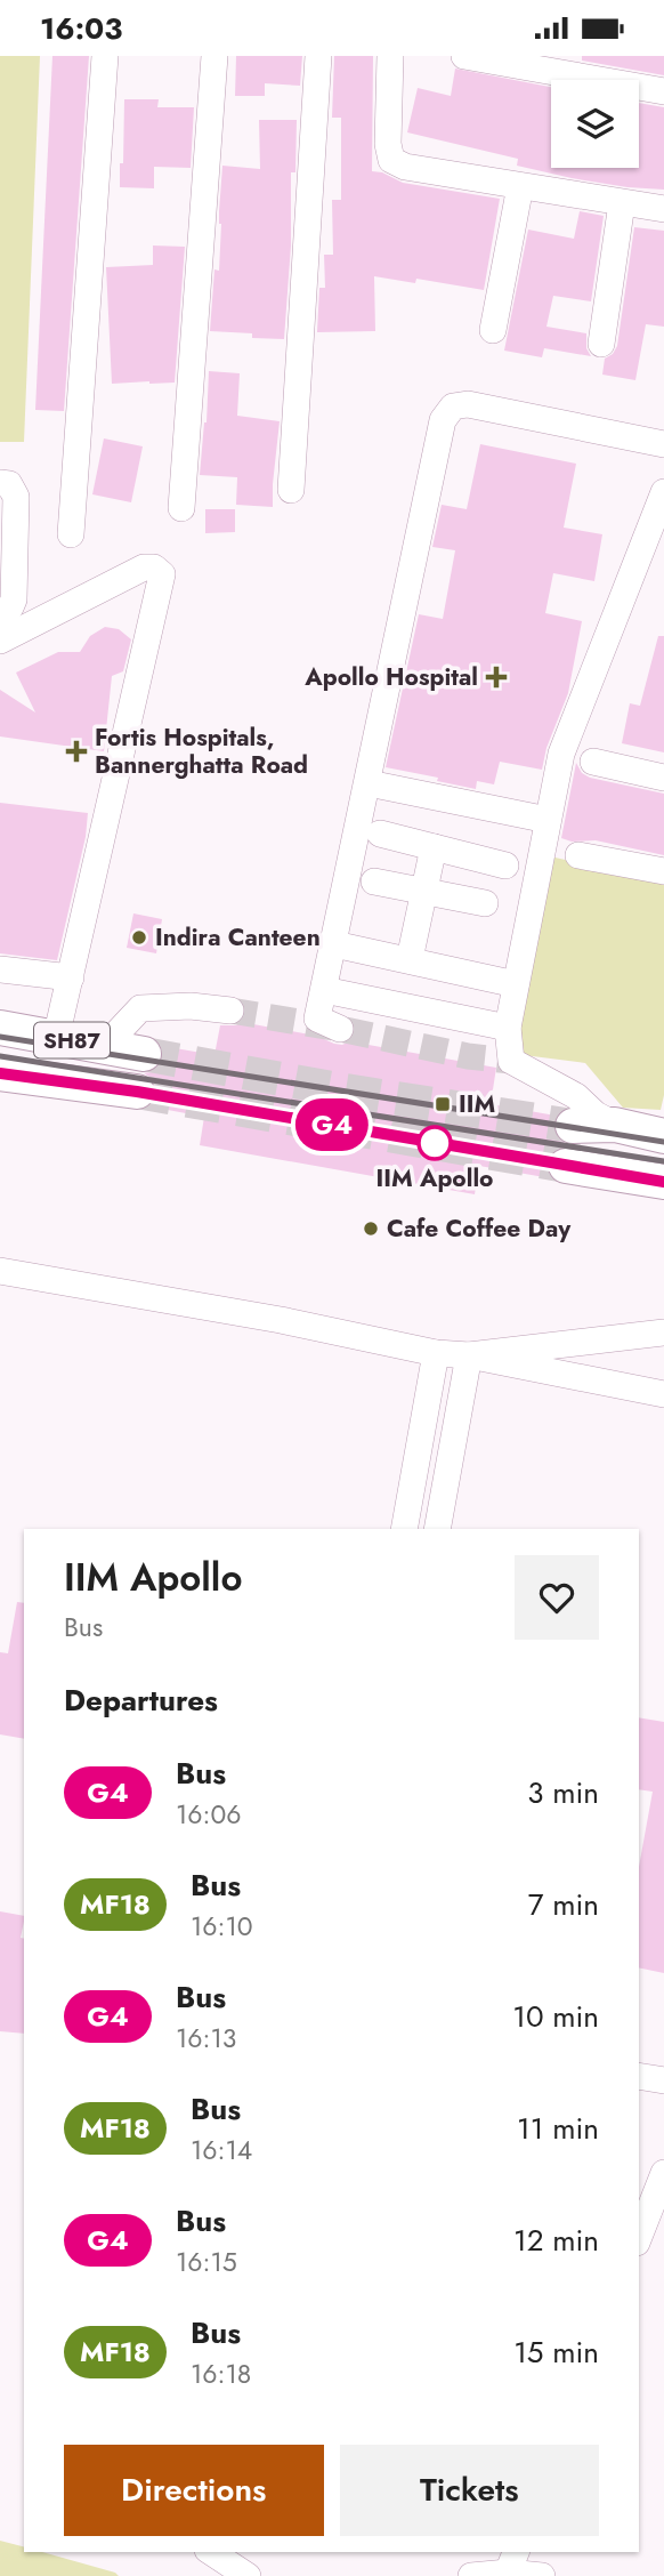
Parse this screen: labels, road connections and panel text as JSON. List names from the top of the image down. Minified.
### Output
{"streets":{"main road":["SH87"]},"places":{"health":["Apollo Hospital","Fortis Hospitals, Bannerghatta Road"],"other":["Indira Canteen","IIM Apollo","Cafe Coffee Day"],"transit":["IIM"]},"lines":["bus line G4"],"page":{"status":"16:03","on_map":"G4","heading":[["IIM Apollo","Bus"],"Departures"],"list":[{"mark":"G4","name":"Bus","note":"16:06","value":"3 min"},{"mark":"MF18","name":"Bus","note":"16:10","value":"7 min"},{"mark":"G4","name":"Bus","note":"16:13","value":"10 min"},{"mark":"MF18","name":"Bus","note":"16:14","value":"11 min"},{"mark":"G4","name":"Bus","note":"16:15","value":"12 min"},{"mark":"MF18","name":"Bus","note":"16:18","value":"15 min"}],"buttons":["Directions","Tickets"]}}
